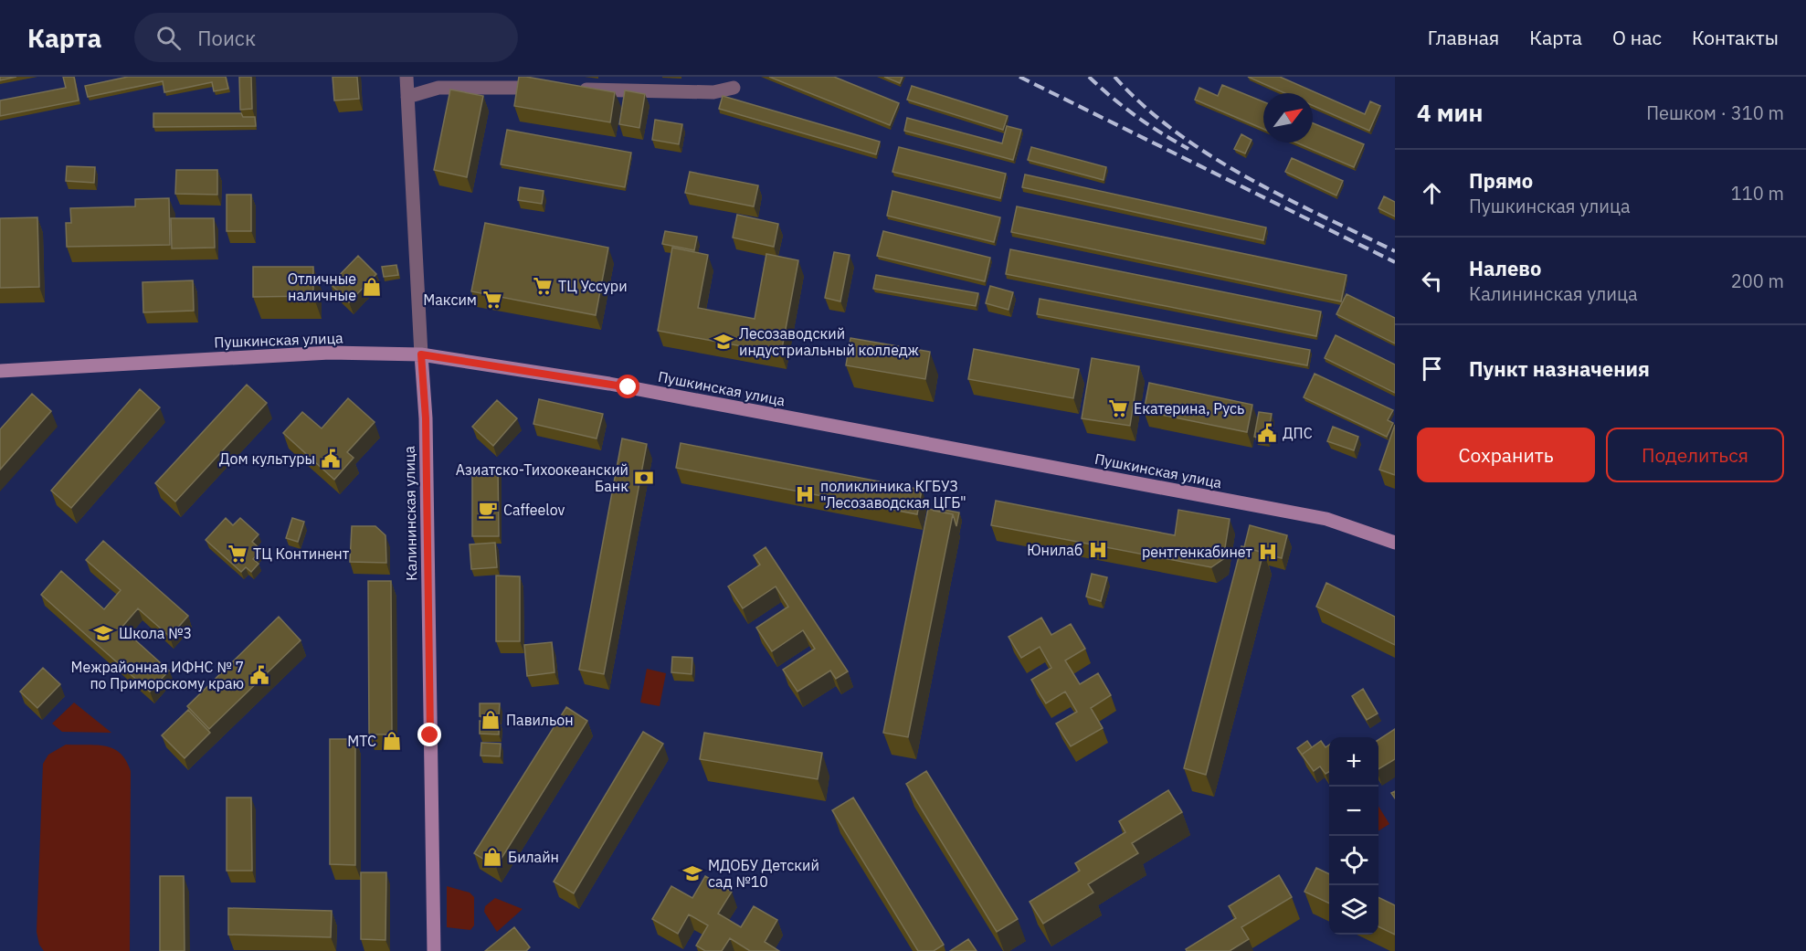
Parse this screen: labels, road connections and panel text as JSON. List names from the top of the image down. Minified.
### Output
{"streets":{"main road":["Пушкинская улица","Калининская улица"]},"crossings":[["Пушкинская улица","Калининская улица"]],"places":{"supermarket":["ТЦ Уссури","Максим","Екатерина, Русь","ТЦ Континент"],"shop":["Отличные наличные","Павильон","МТС","Билайн"],"school or university":["Лесозаводский индустриальный колледж","Школа №3","МДОБУ Детский сад №10"],"public building":["ДПС","Дом культуры","Межрайонная ИФНС № 7 по Приморскому краю"],"bank":["Азиатско-Тихоокеанский Банк"],"hospital":["поликлиника КГБУЗ \"Лесозаводская ЦГБ\"","Юнилаб","рентгенкабинет"],"cafe":["Caffeelov"]},"north":"top right","page":{"header":"Карта","search":"Поиск","nav":["Главная","Карта","О нас","Контакты"],"heading":["4 мин","Пешком · 310 m"],"list":[["Прямо","Пушкинская улица","110 m"],["Налево","Калининская улица","200 m"],"Пункт назначения"],"buttons":["Сохранить","Поделиться"],"map_buttons":["+","−"]}}
